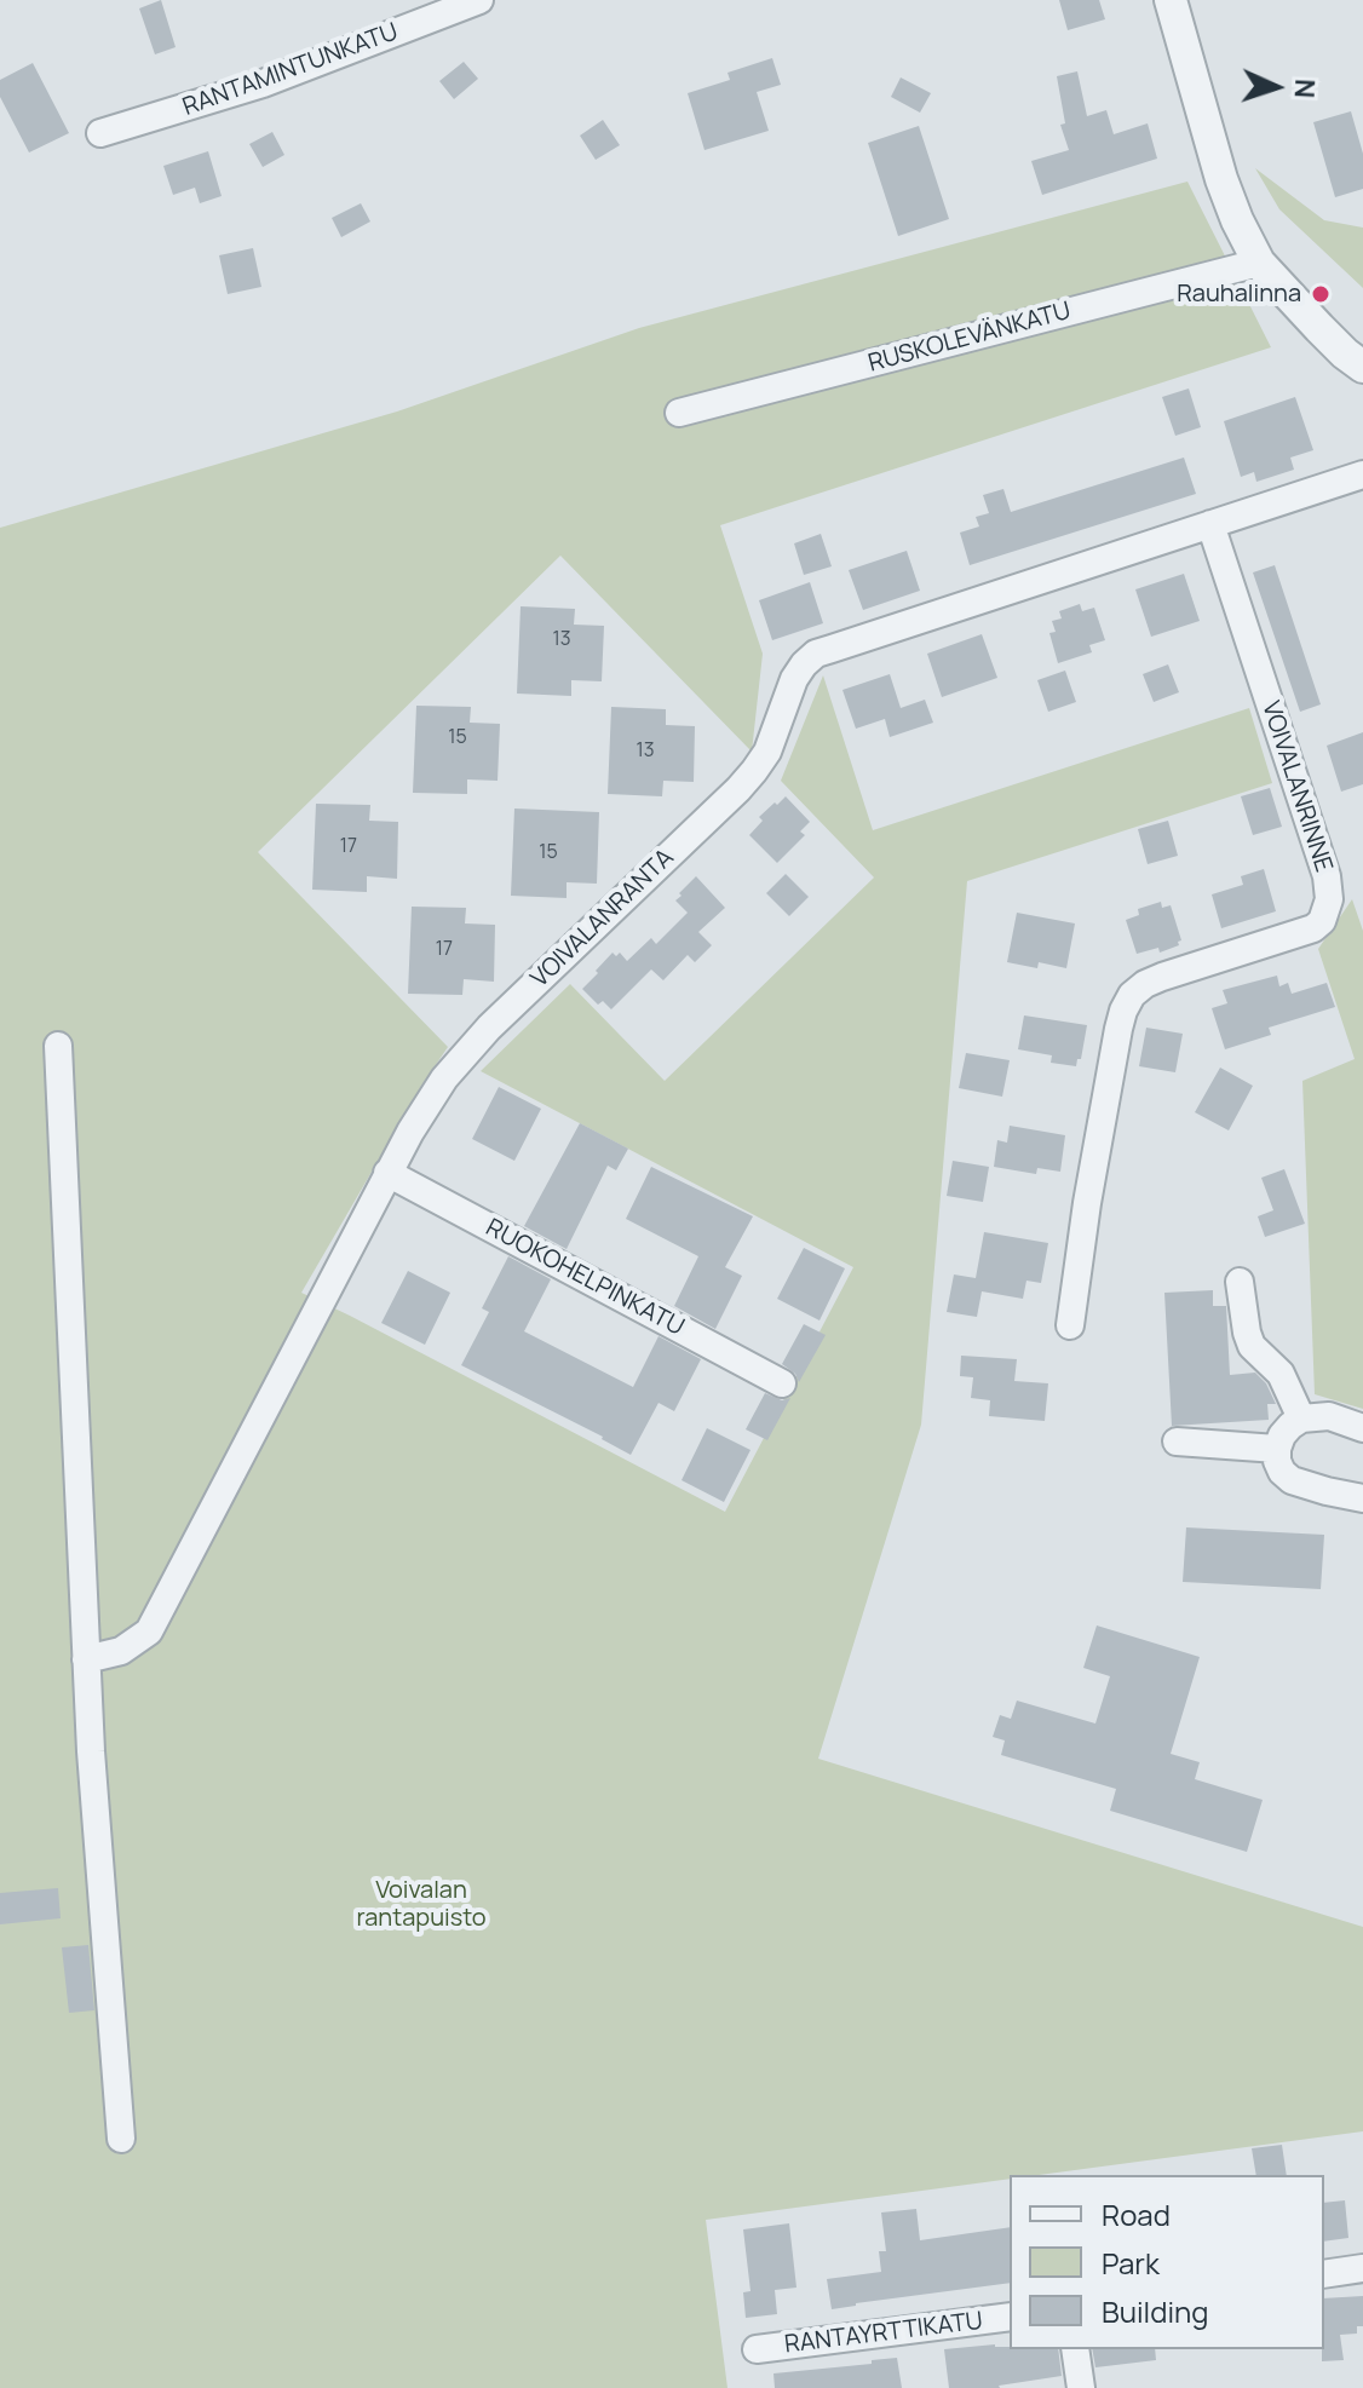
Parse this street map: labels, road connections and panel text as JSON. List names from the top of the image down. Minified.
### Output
{"streets":{"street":["RANTAMINTUNKATU","RUSKOLEVÄNKATU","VOIVALANRINNE","VOIVALANRANTA","RUOKOHELPINKATU","RANTAYRTTIKATU"]},"crossings":[["VOIVALANRINNE","VOIVALANRANTA"],["VOIVALANRANTA","RUOKOHELPINKATU"]],"parks":["Voivalan rantapuisto"],"places":["Rauhalinna"],"house_numbers":["13","15","13","17","15","17"],"legend":["Road","Park","Building"],"north":"right"}
